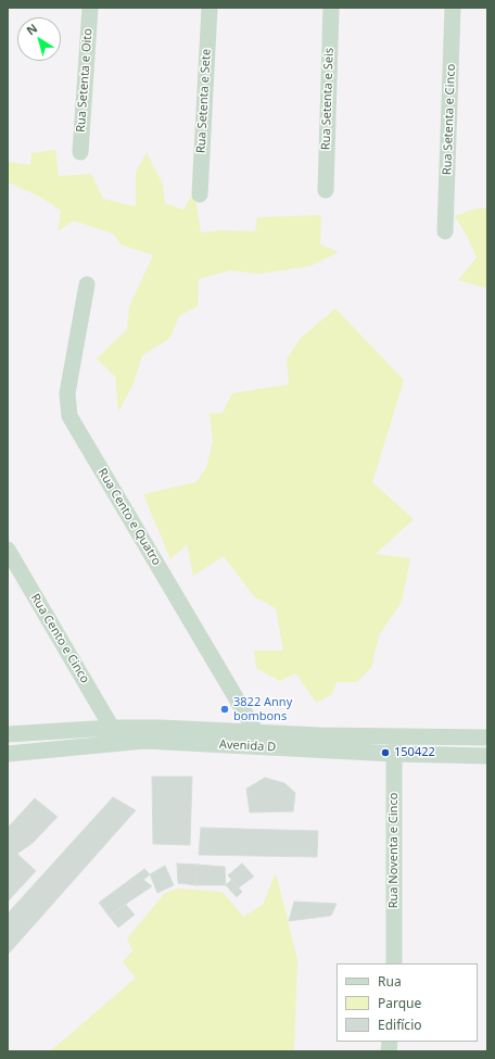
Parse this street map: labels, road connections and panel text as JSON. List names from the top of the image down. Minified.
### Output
{"streets":{"street":["Rua Setenta e Oito","Rua Setenta e Seis","Rua Setenta e Sete","Rua Setenta e Cinco","Rua Cento e Quatro","Rua Cento e Cinco","Avenida D","Rua Noventa e Cinco"]},"crossings":[["Rua Cento e Quatro","Avenida D"],["Rua Cento e Cinco","Avenida D"],["Avenida D","Rua Noventa e Cinco"]],"places":["3822 Anny bombons","150422"],"legend":["Rua","Parque","Edifício"],"north":"top left"}
